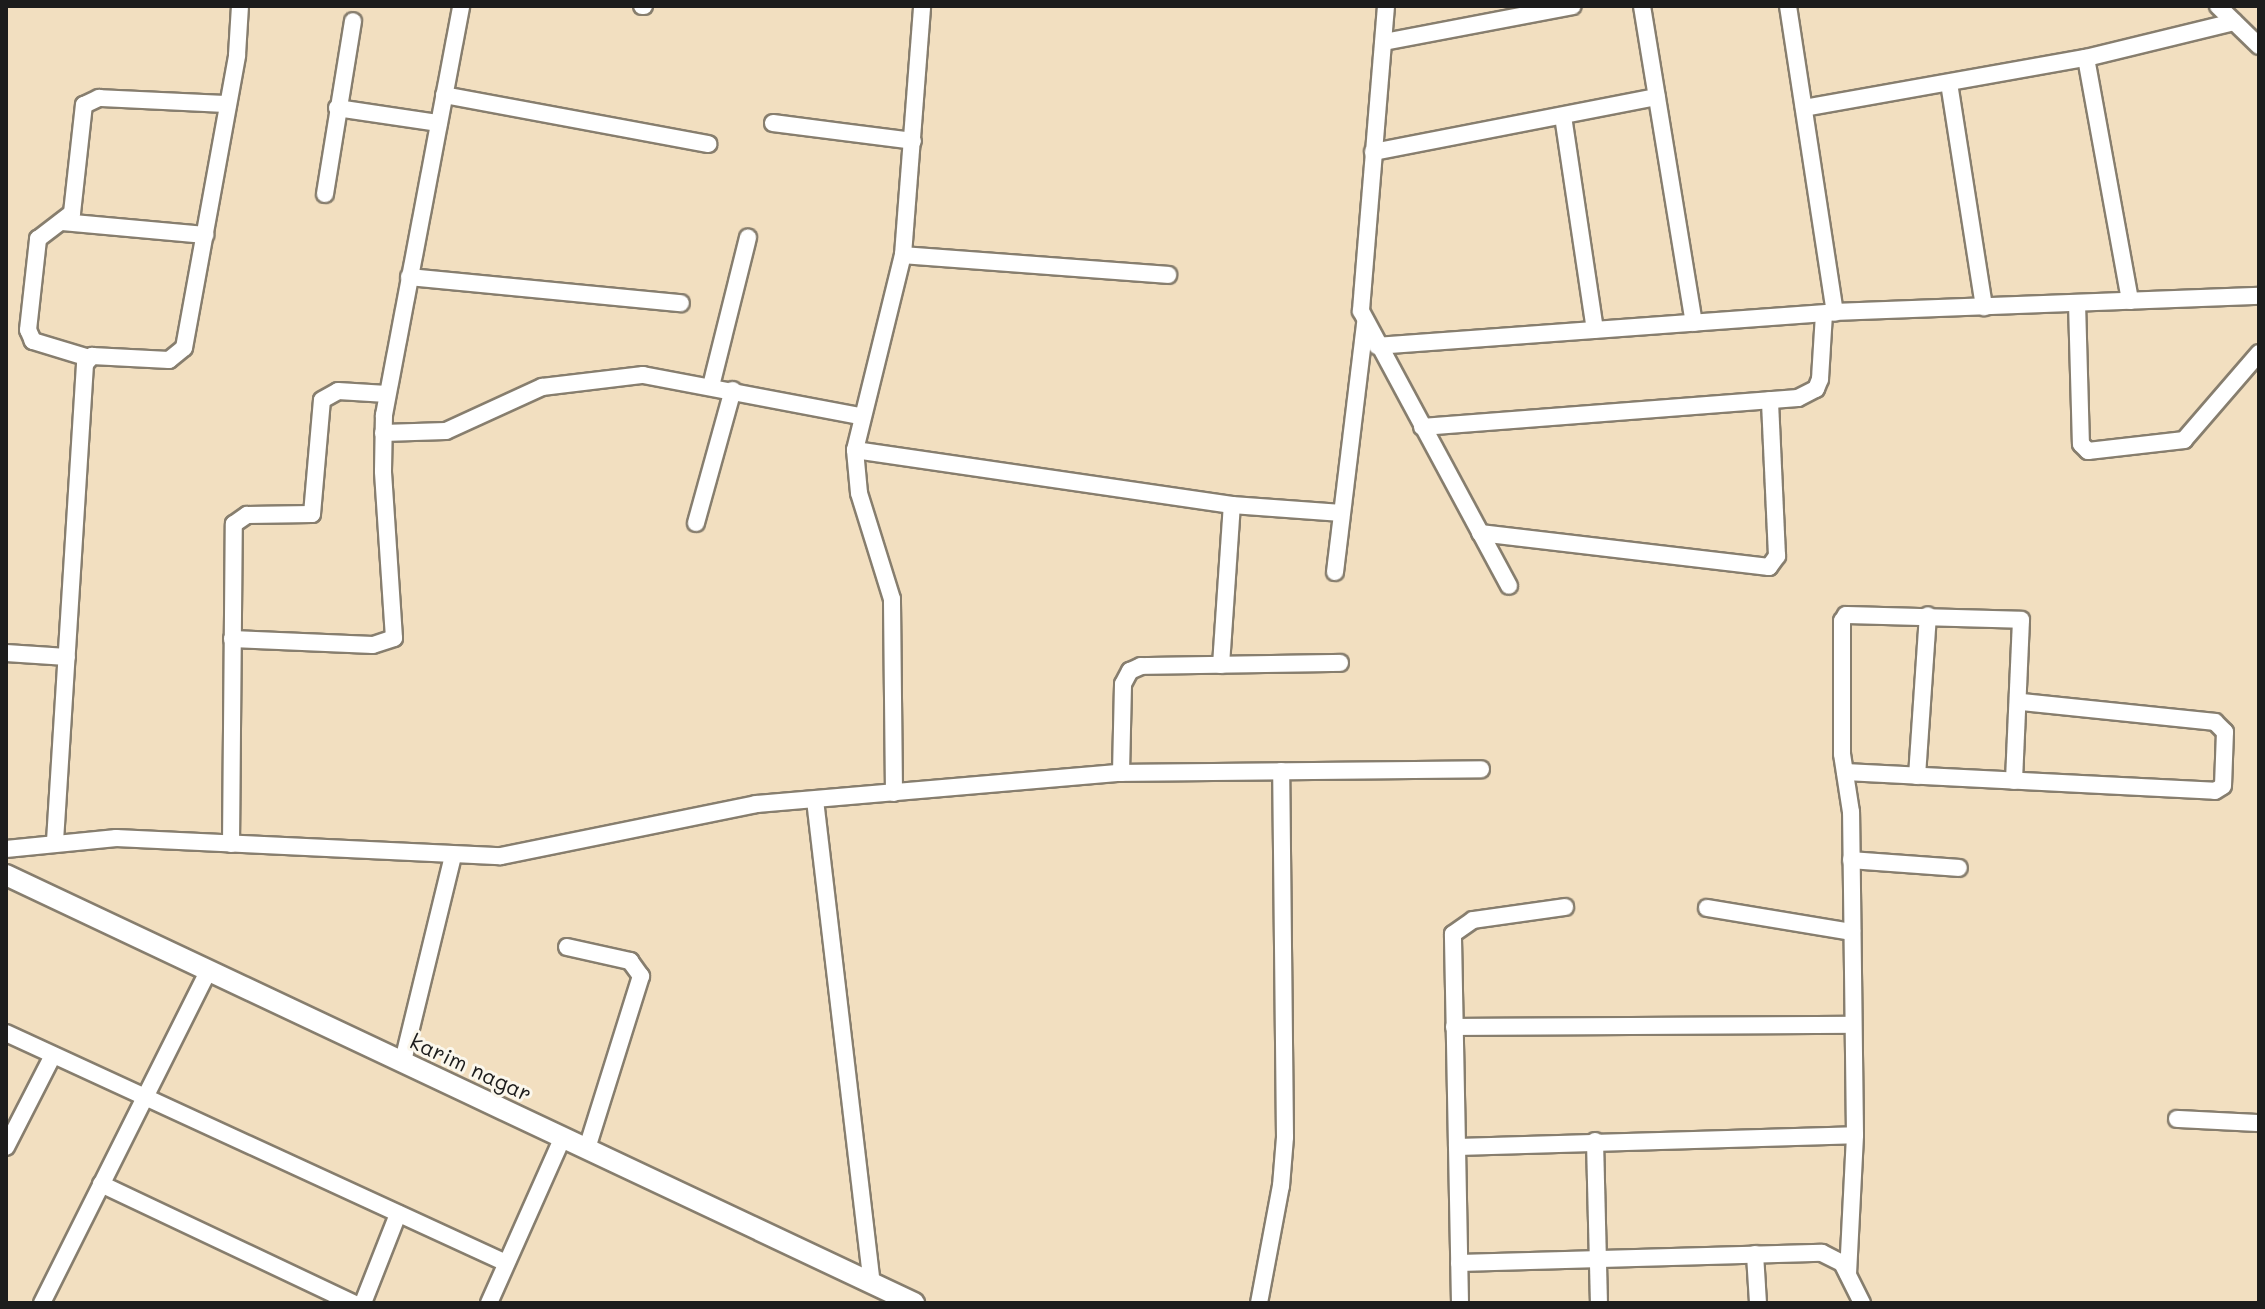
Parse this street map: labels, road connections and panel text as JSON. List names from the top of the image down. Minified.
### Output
{"streets":{"street":["karim nagar"]}}
